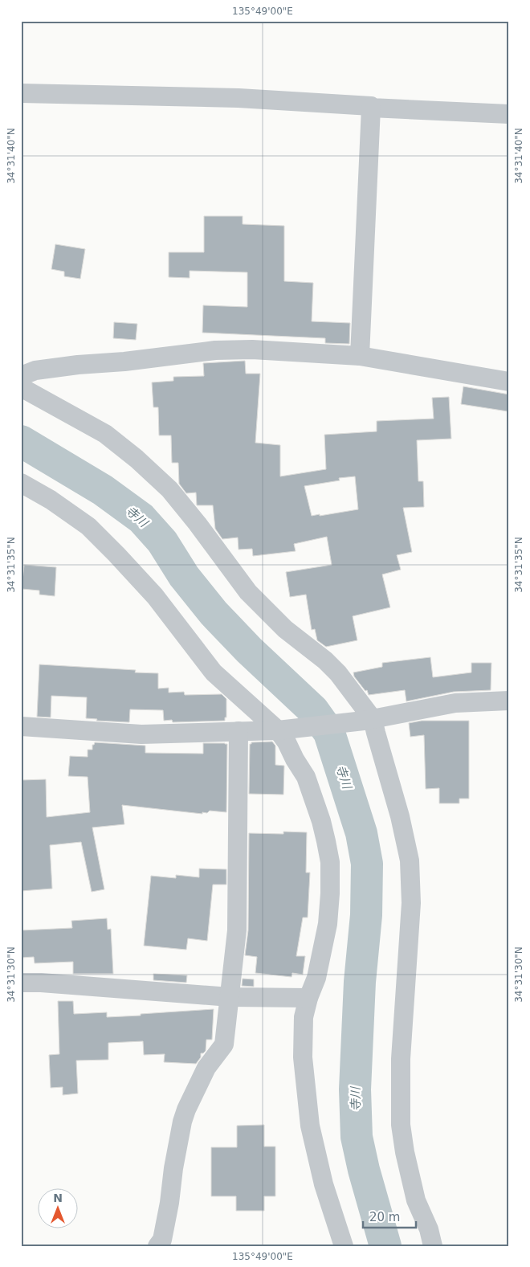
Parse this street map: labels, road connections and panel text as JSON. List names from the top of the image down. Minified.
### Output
{"water":["寺川"],"scale_bar":"20 m","north":"top","coordinates":["135°49'00\"E","34°31'40\"N","34°31'35\"N","34°31'30\"N"]}
